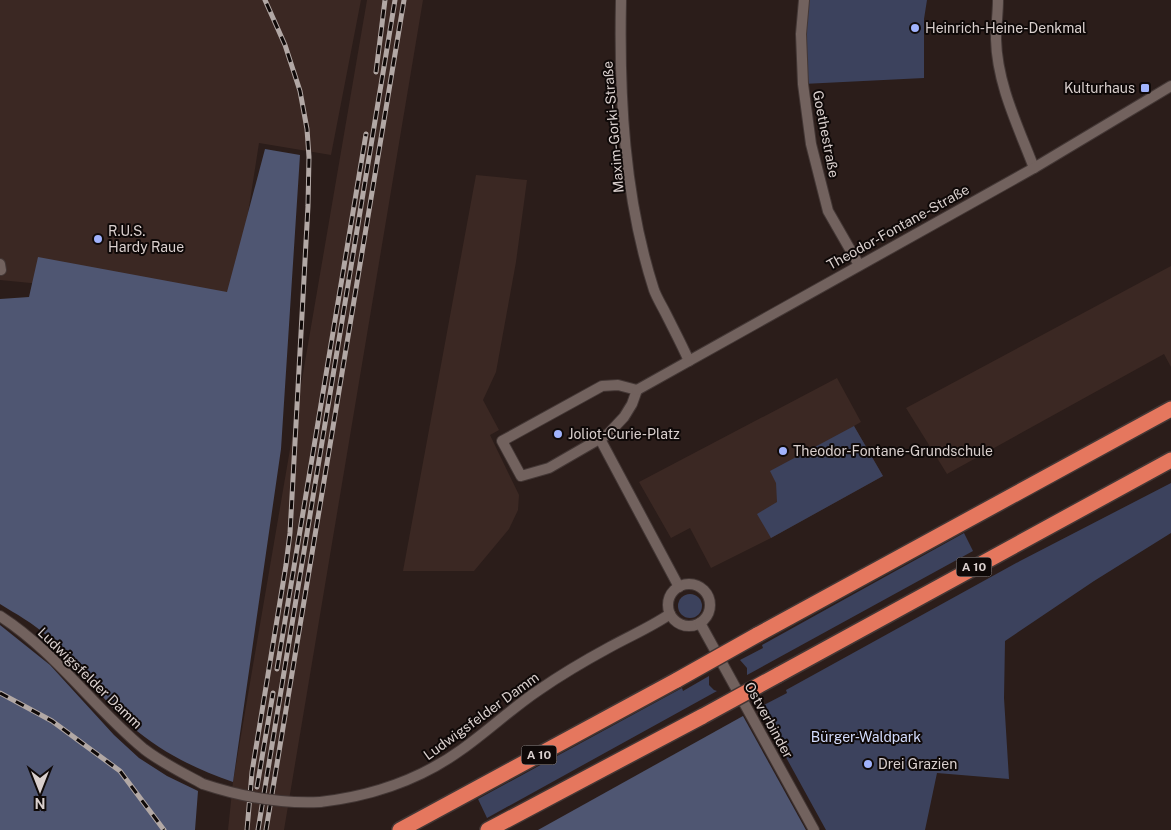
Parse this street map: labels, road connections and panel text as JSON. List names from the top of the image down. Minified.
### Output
{"streets":{"highway":["A 10"],"street":["Maxim-Gorki-Straße","Goethestraße","Theodor-Fontane-Straße","Ludwigsfelder Damm","Ostverbinder"]},"crossings":[["Maxim-Gorki-Straße","Theodor-Fontane-Straße"],["Goethestraße","Theodor-Fontane-Straße"],["Ludwigsfelder Damm","Ostverbinder"]],"parks":["Bürger-Waldpark"],"places":{"other":["Heinrich-Heine-Denkmal","R.U.S. Hardy Raue","Joliot-Curie-Platz","Theodor-Fontane-Grundschule","Drei Grazien"],"transit":["Kulturhaus"]},"north":"bottom"}
